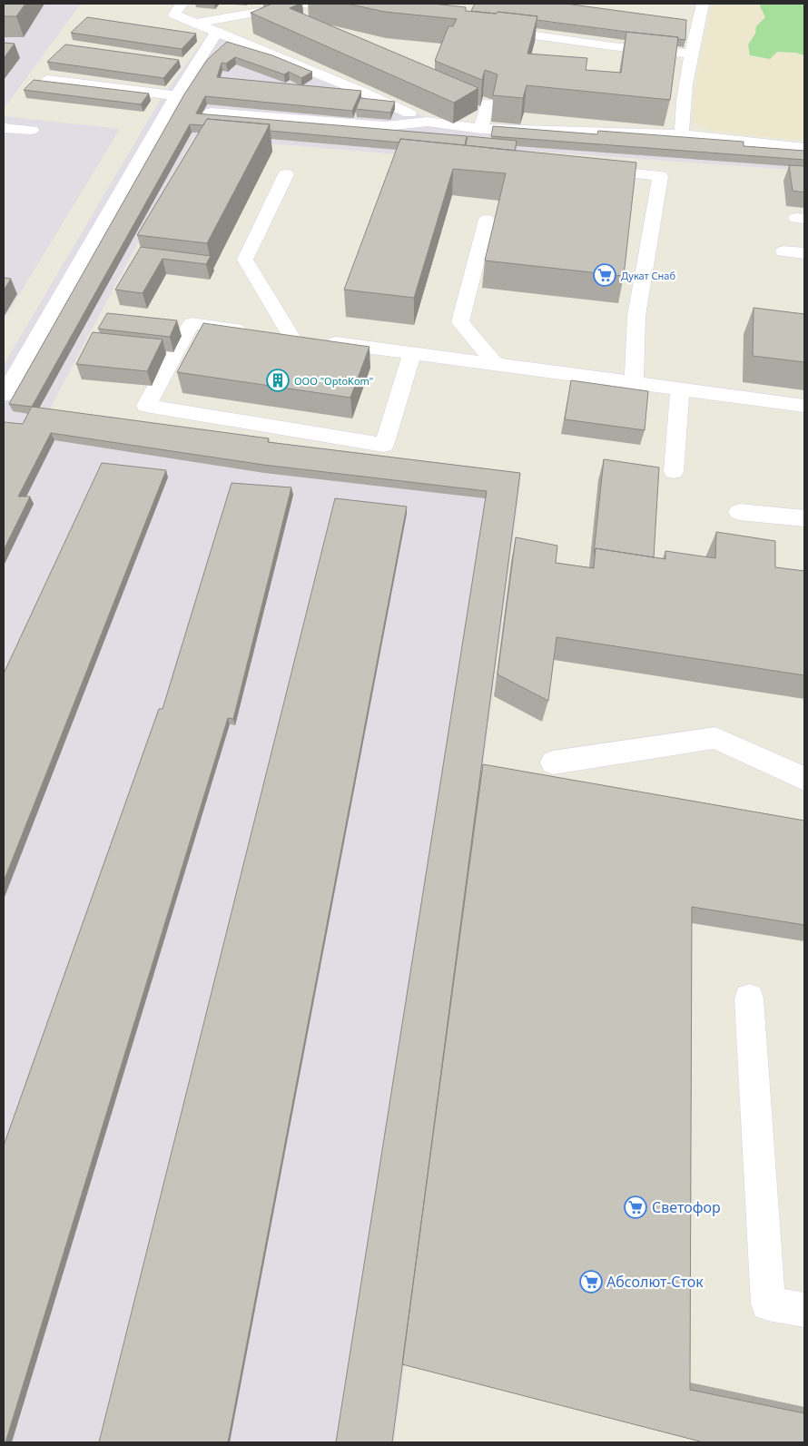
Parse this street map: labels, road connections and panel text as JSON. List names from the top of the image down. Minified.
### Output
{"places":{"supermarket":["Дукат Снаб","Светофор","Абсолют-Сток"],"building":["OOO \"OptoKom\""]}}
